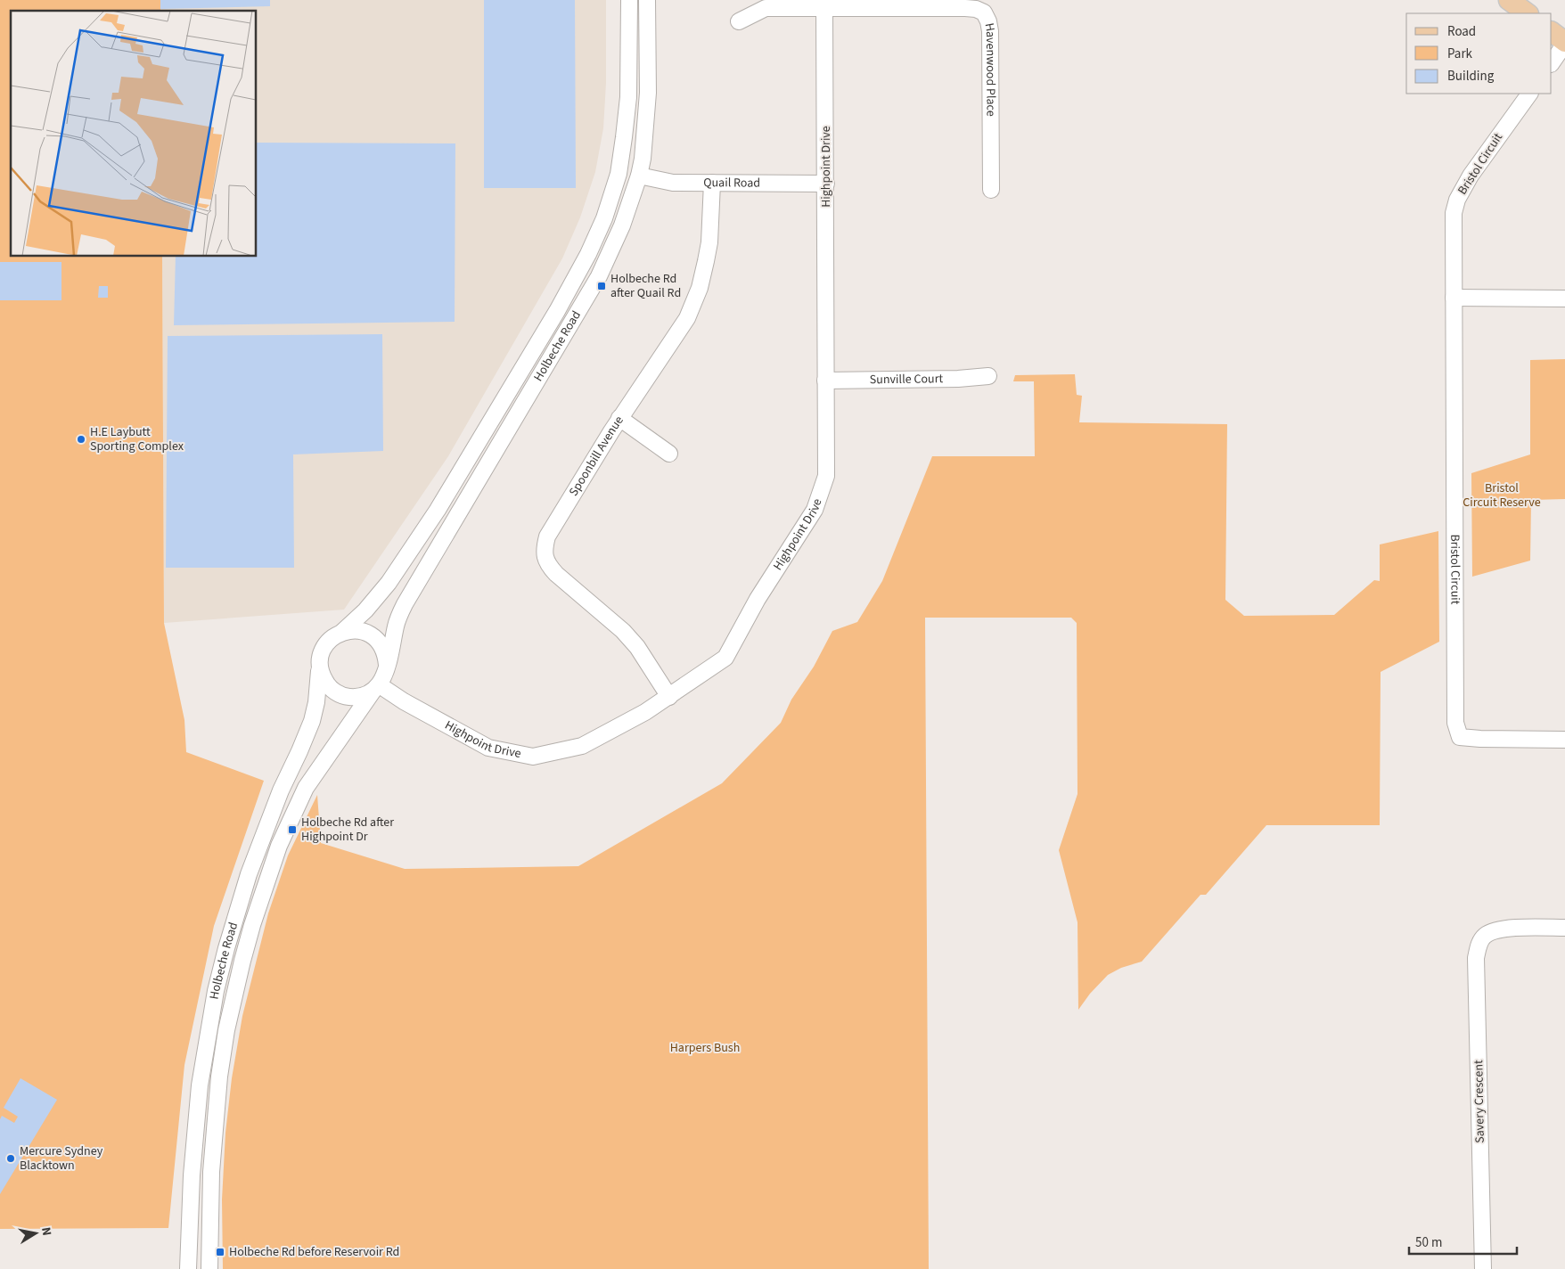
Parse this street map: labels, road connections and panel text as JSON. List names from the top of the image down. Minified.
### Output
{"streets":{"street":["Havenwood Place","Bristol Circuit","Highpoint Drive","Quail Road","Holbeche Road","Sunville Court","Spoonbill Avenue","Savery Crescent"]},"crossings":[["Havenwood Place","Highpoint Drive"],["Highpoint Drive","Quail Road"],["Highpoint Drive","Holbeche Road"],["Highpoint Drive","Sunville Court"],["Highpoint Drive","Spoonbill Avenue"],["Quail Road","Holbeche Road"],["Quail Road","Spoonbill Avenue"]],"parks":["Bristol Circuit Reserve","Harpers Bush"],"places":{"transit":["Holbeche Rd after Quail Rd","Holbeche Rd after Highpoint Dr","Holbeche Rd before Reservoir Rd"],"other":["H.E Laybutt Sporting Complex","Mercure Sydney Blacktown"]},"legend":["Road","Park","Building"],"scale_bar":"50 m","north":"right"}
